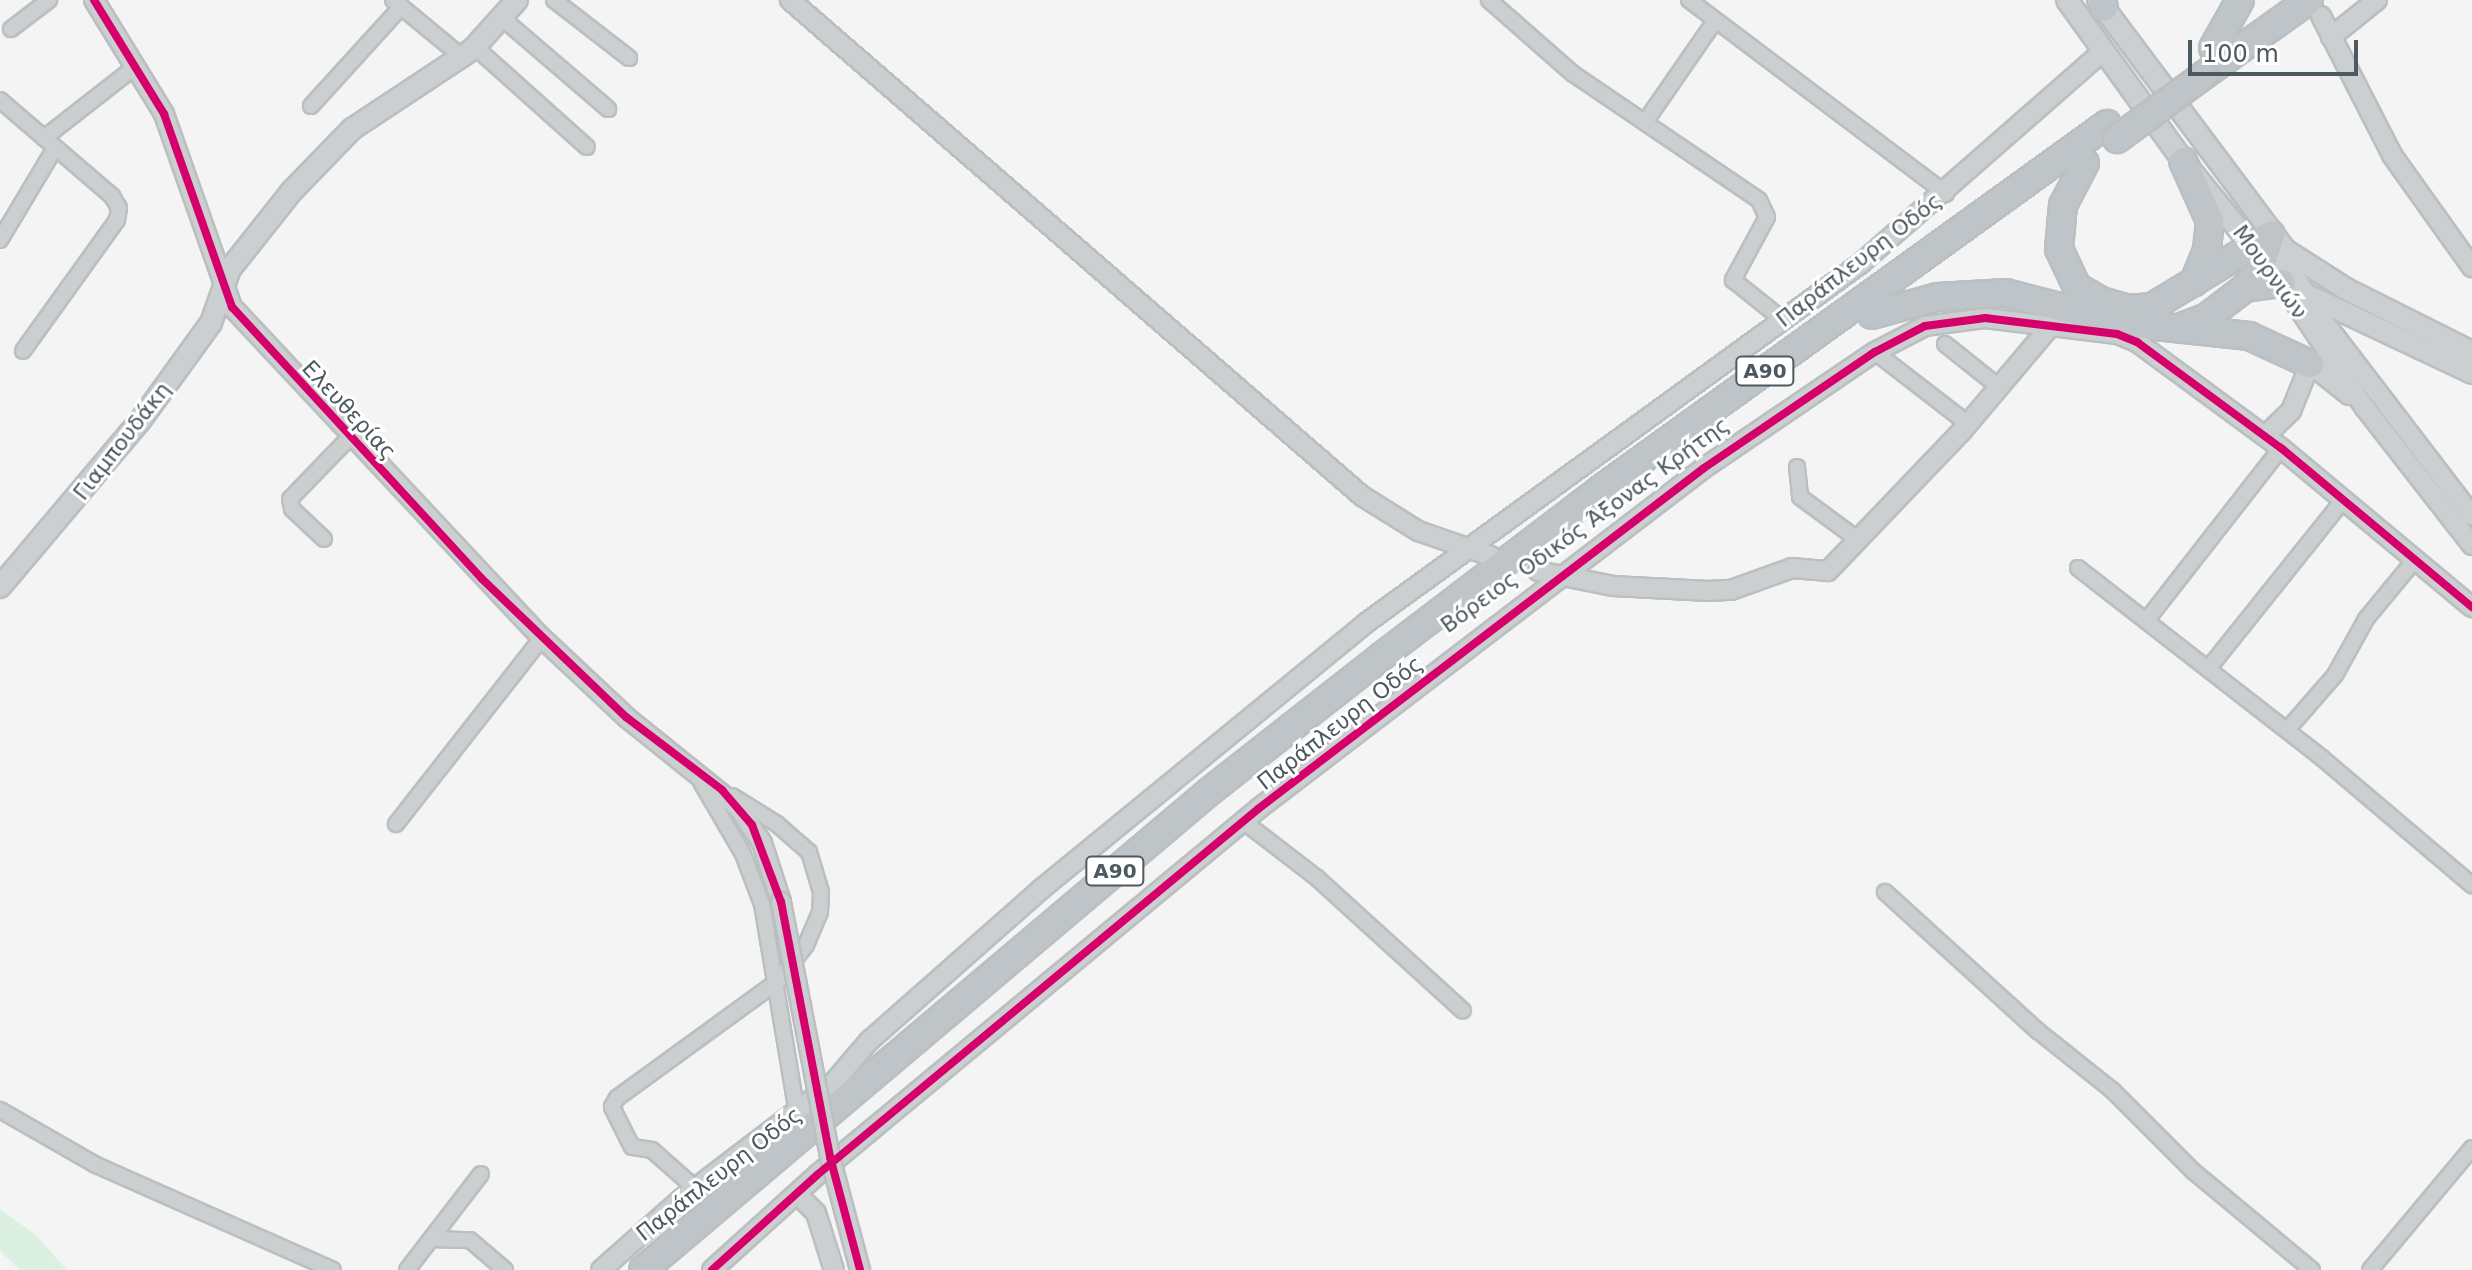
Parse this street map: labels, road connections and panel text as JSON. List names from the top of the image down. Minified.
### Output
{"streets":{"highway":["Α90","Βόρειος Οδικός Άξονας Κρήτης"],"main road":["Μουρνιών","Γιαμπουδάκη"],"street":["Παράπλευρη Οδός","Ελευθερίας"]},"crossings":[["Παράπλευρη Οδός","Μουρνιών"],["Ελευθερίας","Γιαμπουδάκη"]],"scale_bar":"100 m"}
